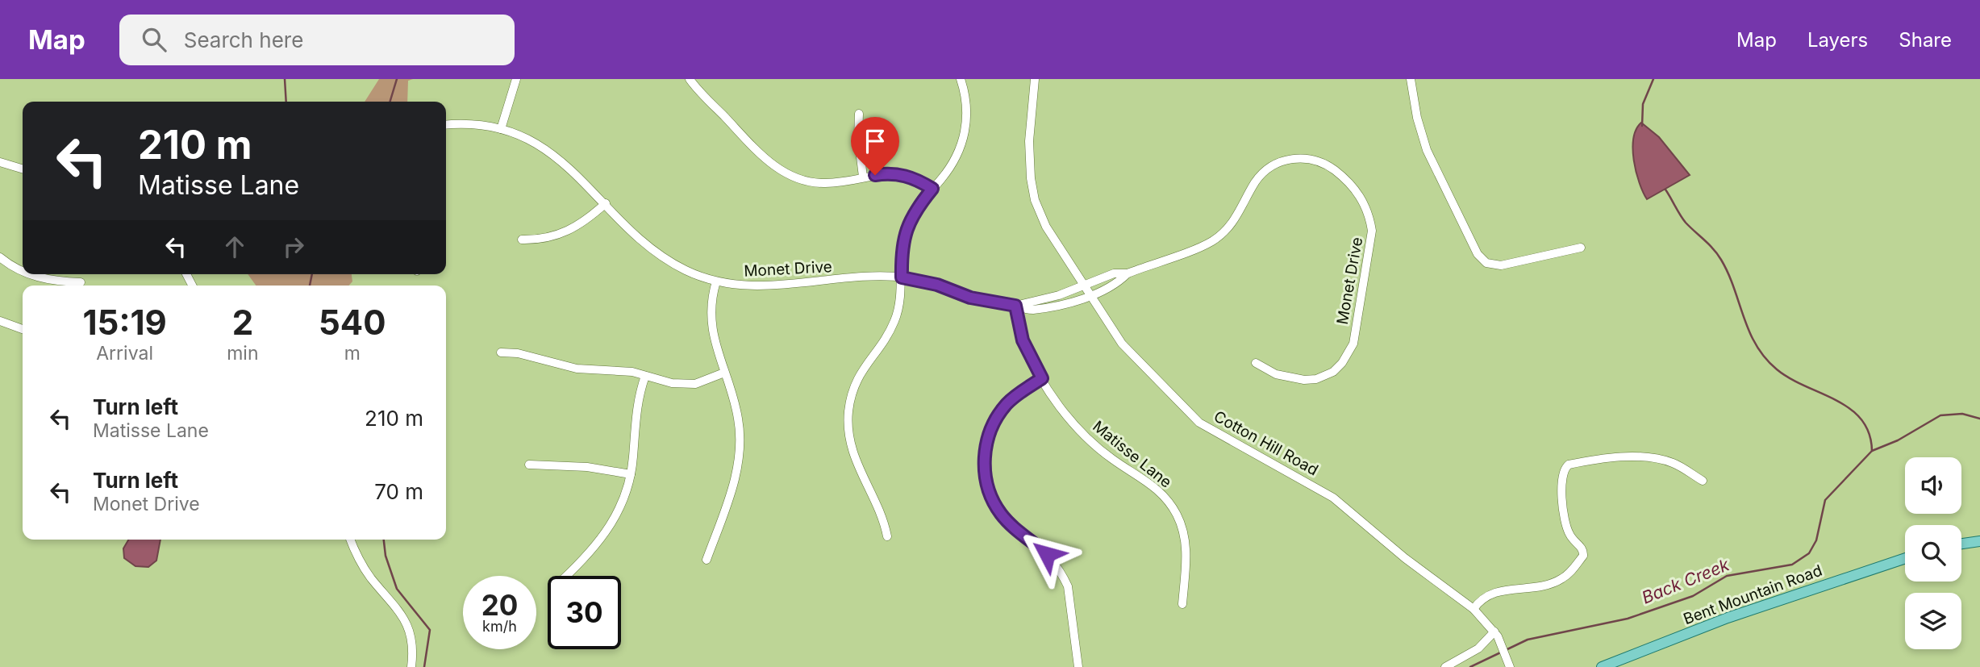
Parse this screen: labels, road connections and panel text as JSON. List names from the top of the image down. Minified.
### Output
{"streets":{"main road":["Bent Mountain Road"],"street":["Monet Drive","Cotton Hill Road","Matisse Lane"]},"crossings":[["Monet Drive","Cotton Hill Road"],["Monet Drive","Matisse Lane"]],"water":["Back Creek"],"page":{"header":"Map","search":"Search here","nav":["Map","Layers","Share"],"turn":["210 m","Matisse Lane"],"eta":["15:19","Arrival","2","min","540","m"],"list":[{"name":"Turn left","note":"Matisse Lane","value":"210 m"},{"name":"Turn left","note":"Monet Drive","value":"70 m"}],"speed":"20 km/h","limit":"30"}}
